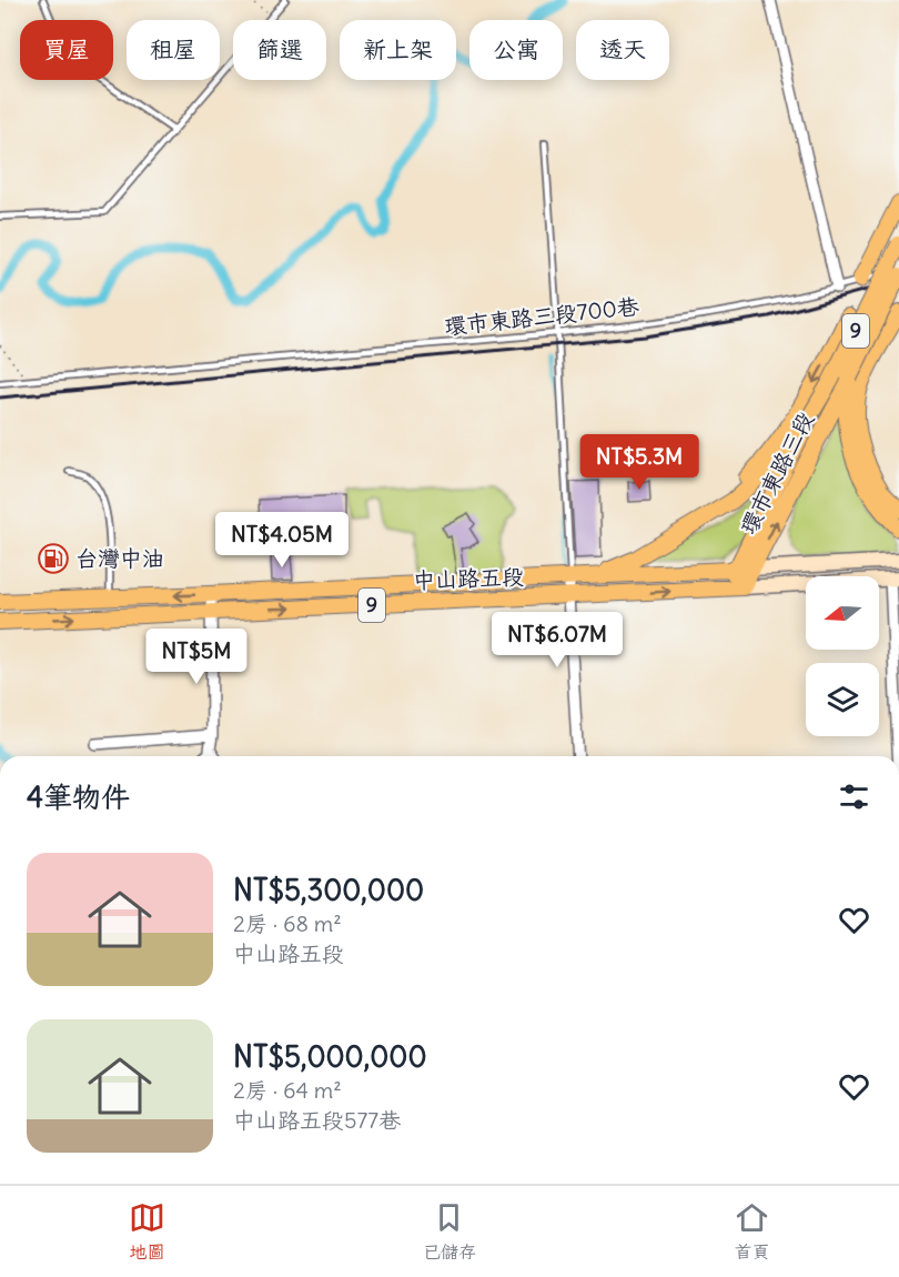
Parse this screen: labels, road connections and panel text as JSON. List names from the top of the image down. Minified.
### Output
{"streets":{"main road":["9","環市東路三段","中山路五段"],"lane":["環市東路三段700巷"]},"crossings":[["9","環市東路三段"],["環市東路三段","中山路五段"]],"places":{"fuel station":["台灣中油"]},"north":"left","page":{"chip":["買屋","租屋","篩選","新上架","公寓","透天"],"price":["NT$5.3M","NT$4.05M","NT$6.07M","NT$5M"],"heading":"4筆物件","list":[{"name":"NT$5,300,000","note":"2房 · 68 m² · 中山路五段"},{"name":"NT$5,000,000","note":"2房 · 64 m² · 中山路五段577巷"}],"tabs":["地圖","已儲存","首頁"]}}
